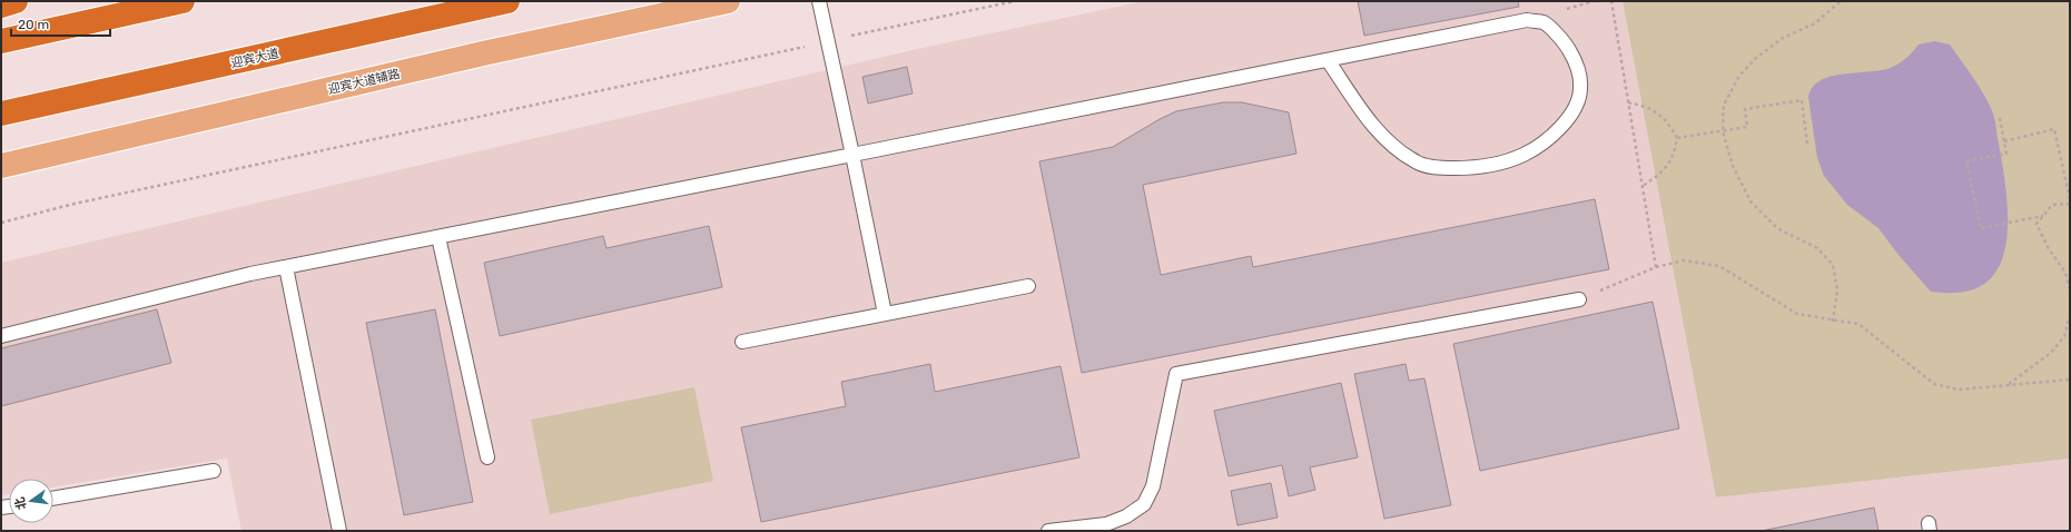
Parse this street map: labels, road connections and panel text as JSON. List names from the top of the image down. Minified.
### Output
{"streets":{"highway":["迎宾大道"],"main road":["迎宾大道辅路"]},"scale_bar":"20 m","north":"left"}
